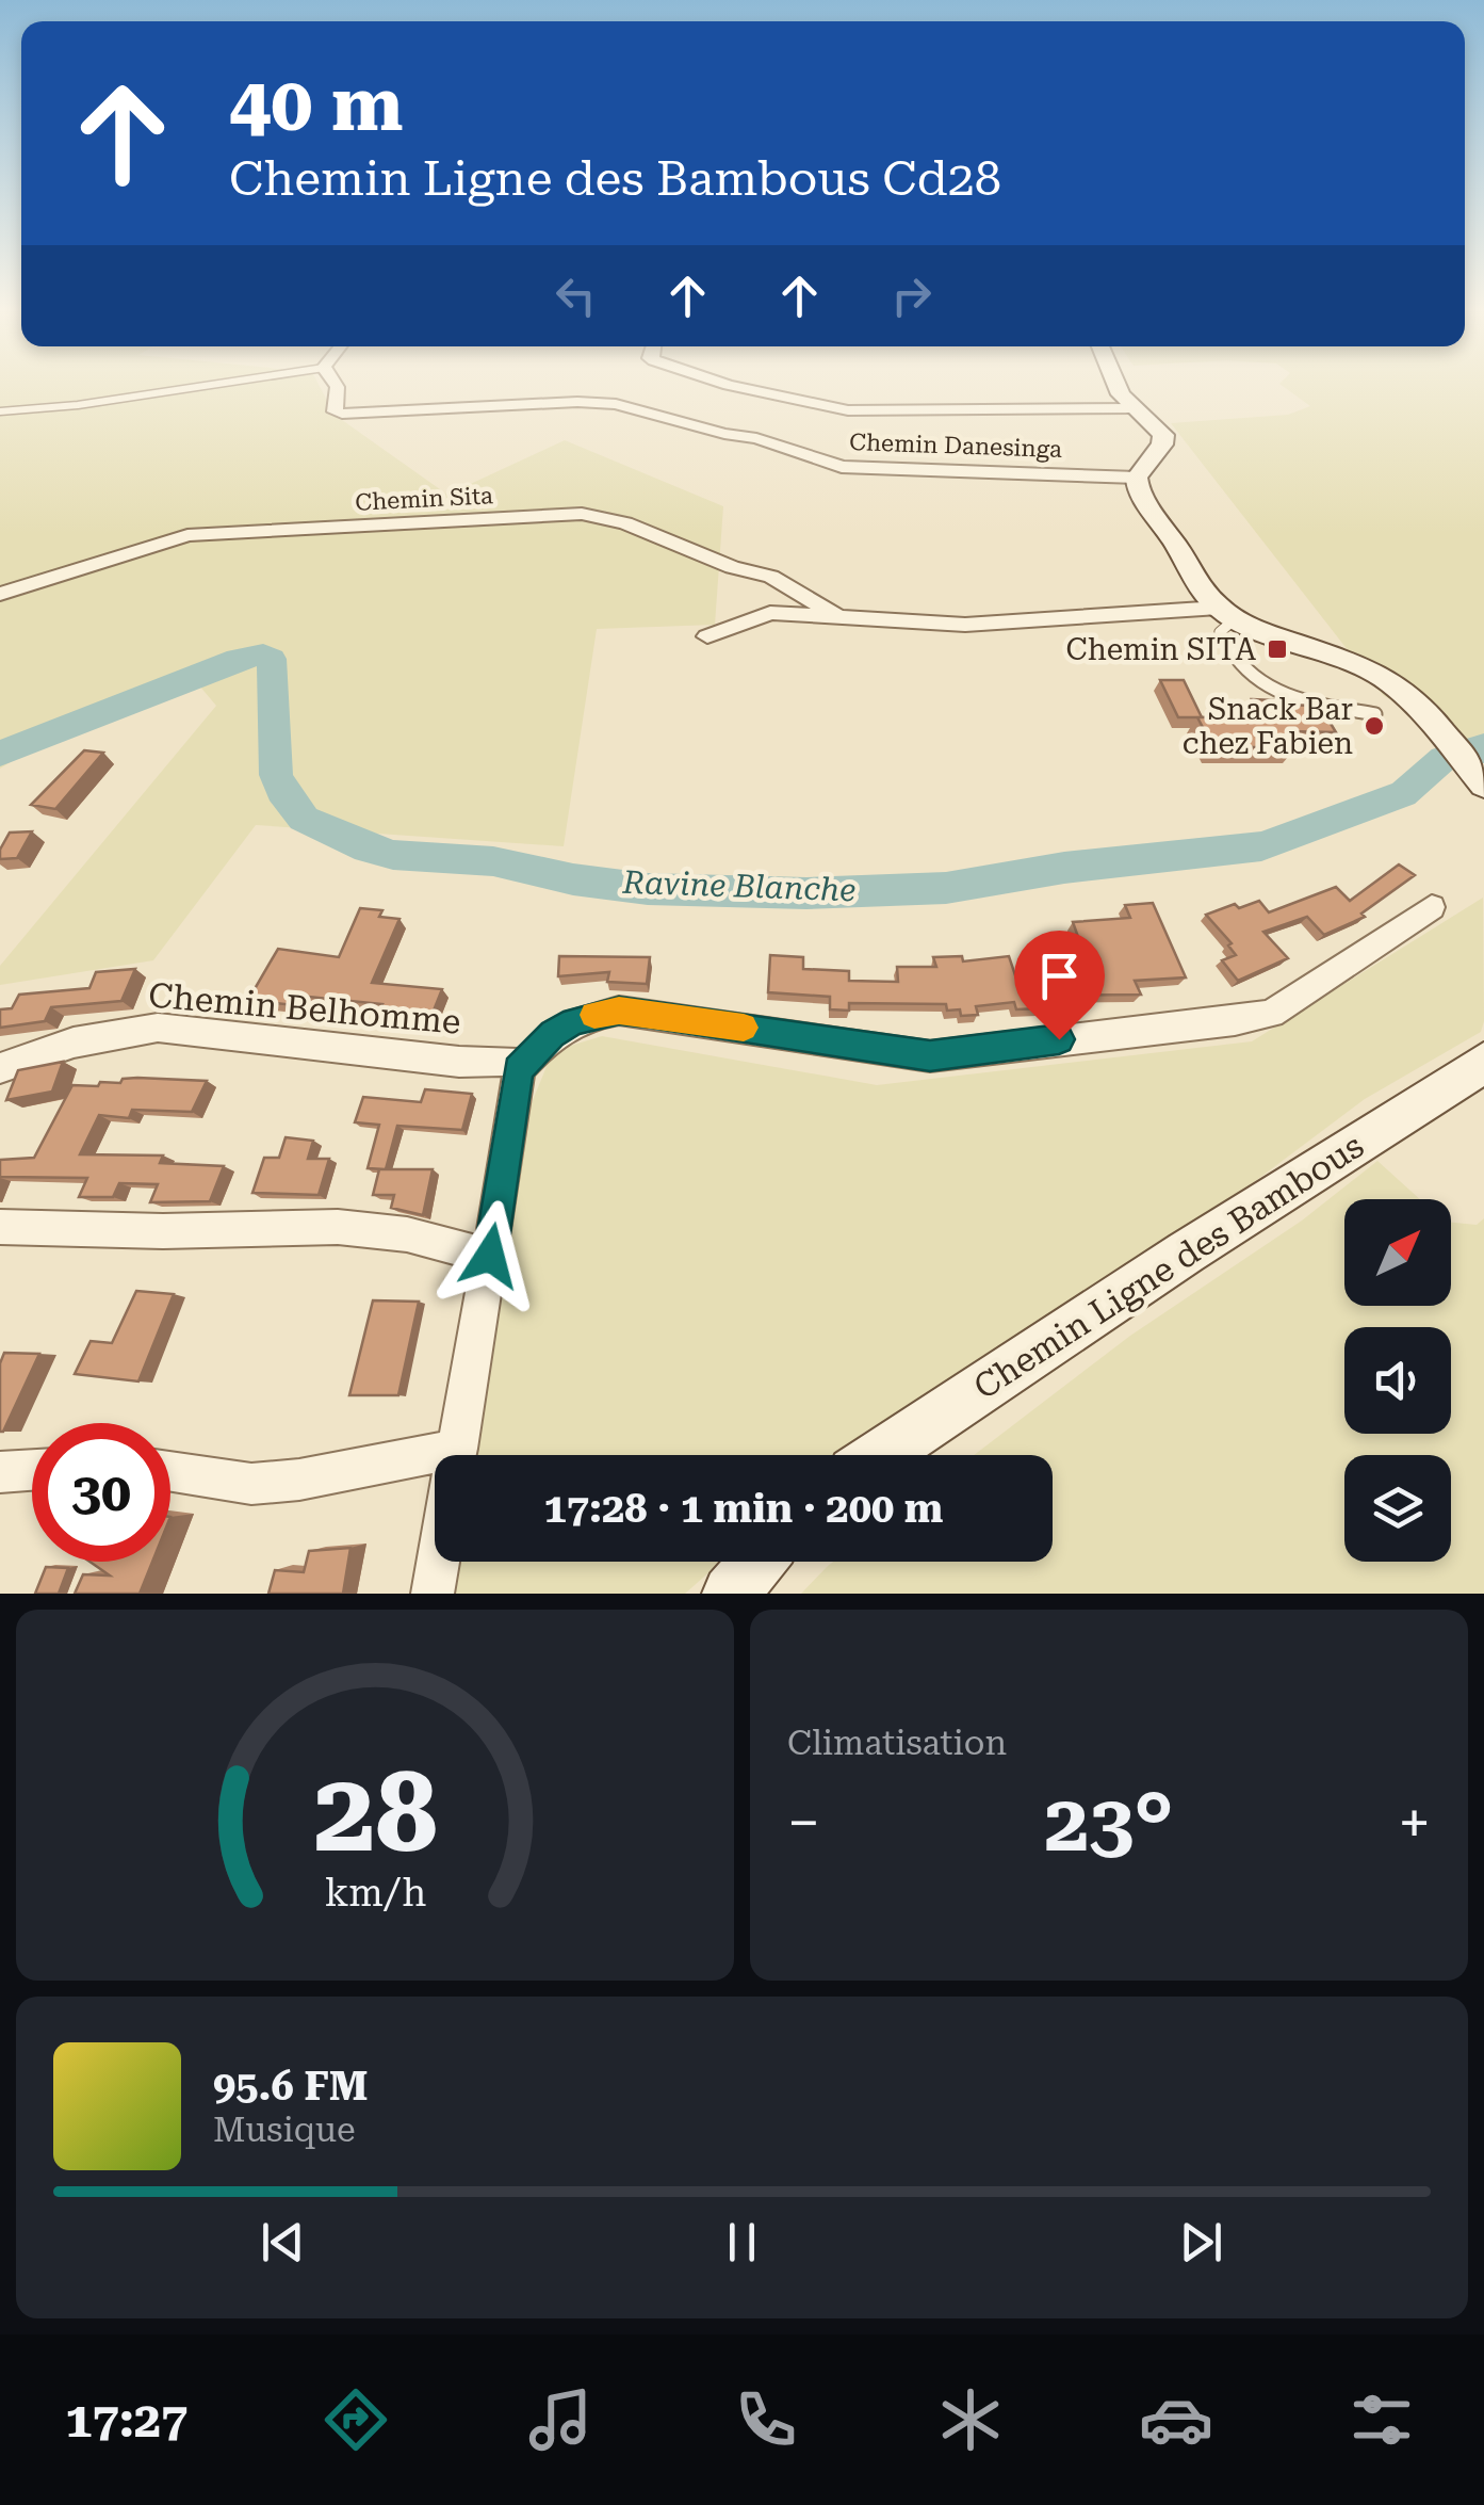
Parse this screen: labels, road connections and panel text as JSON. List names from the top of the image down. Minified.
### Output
{"streets":{"main road":["Chemin Ligne des Bambous"],"street":["Chemin Danesinga","Chemin Sita","Chemin Belhomme"]},"water":["Ravine Blanche"],"places":{"transit":["Chemin SITA"],"other":["Snack Bar chez Fabien"]},"north":"top right","page":{"turn":["40 m","Chemin Ligne des Bambous Cd28"],"limit":"30","trip":"17:28 · 1 min · 200 m","tile":"Climatisation","heat":["−","23°","+"],"song":["95.6 FM","Musique"],"tabs":"17:27","gauge":["28","km/h"]}}
